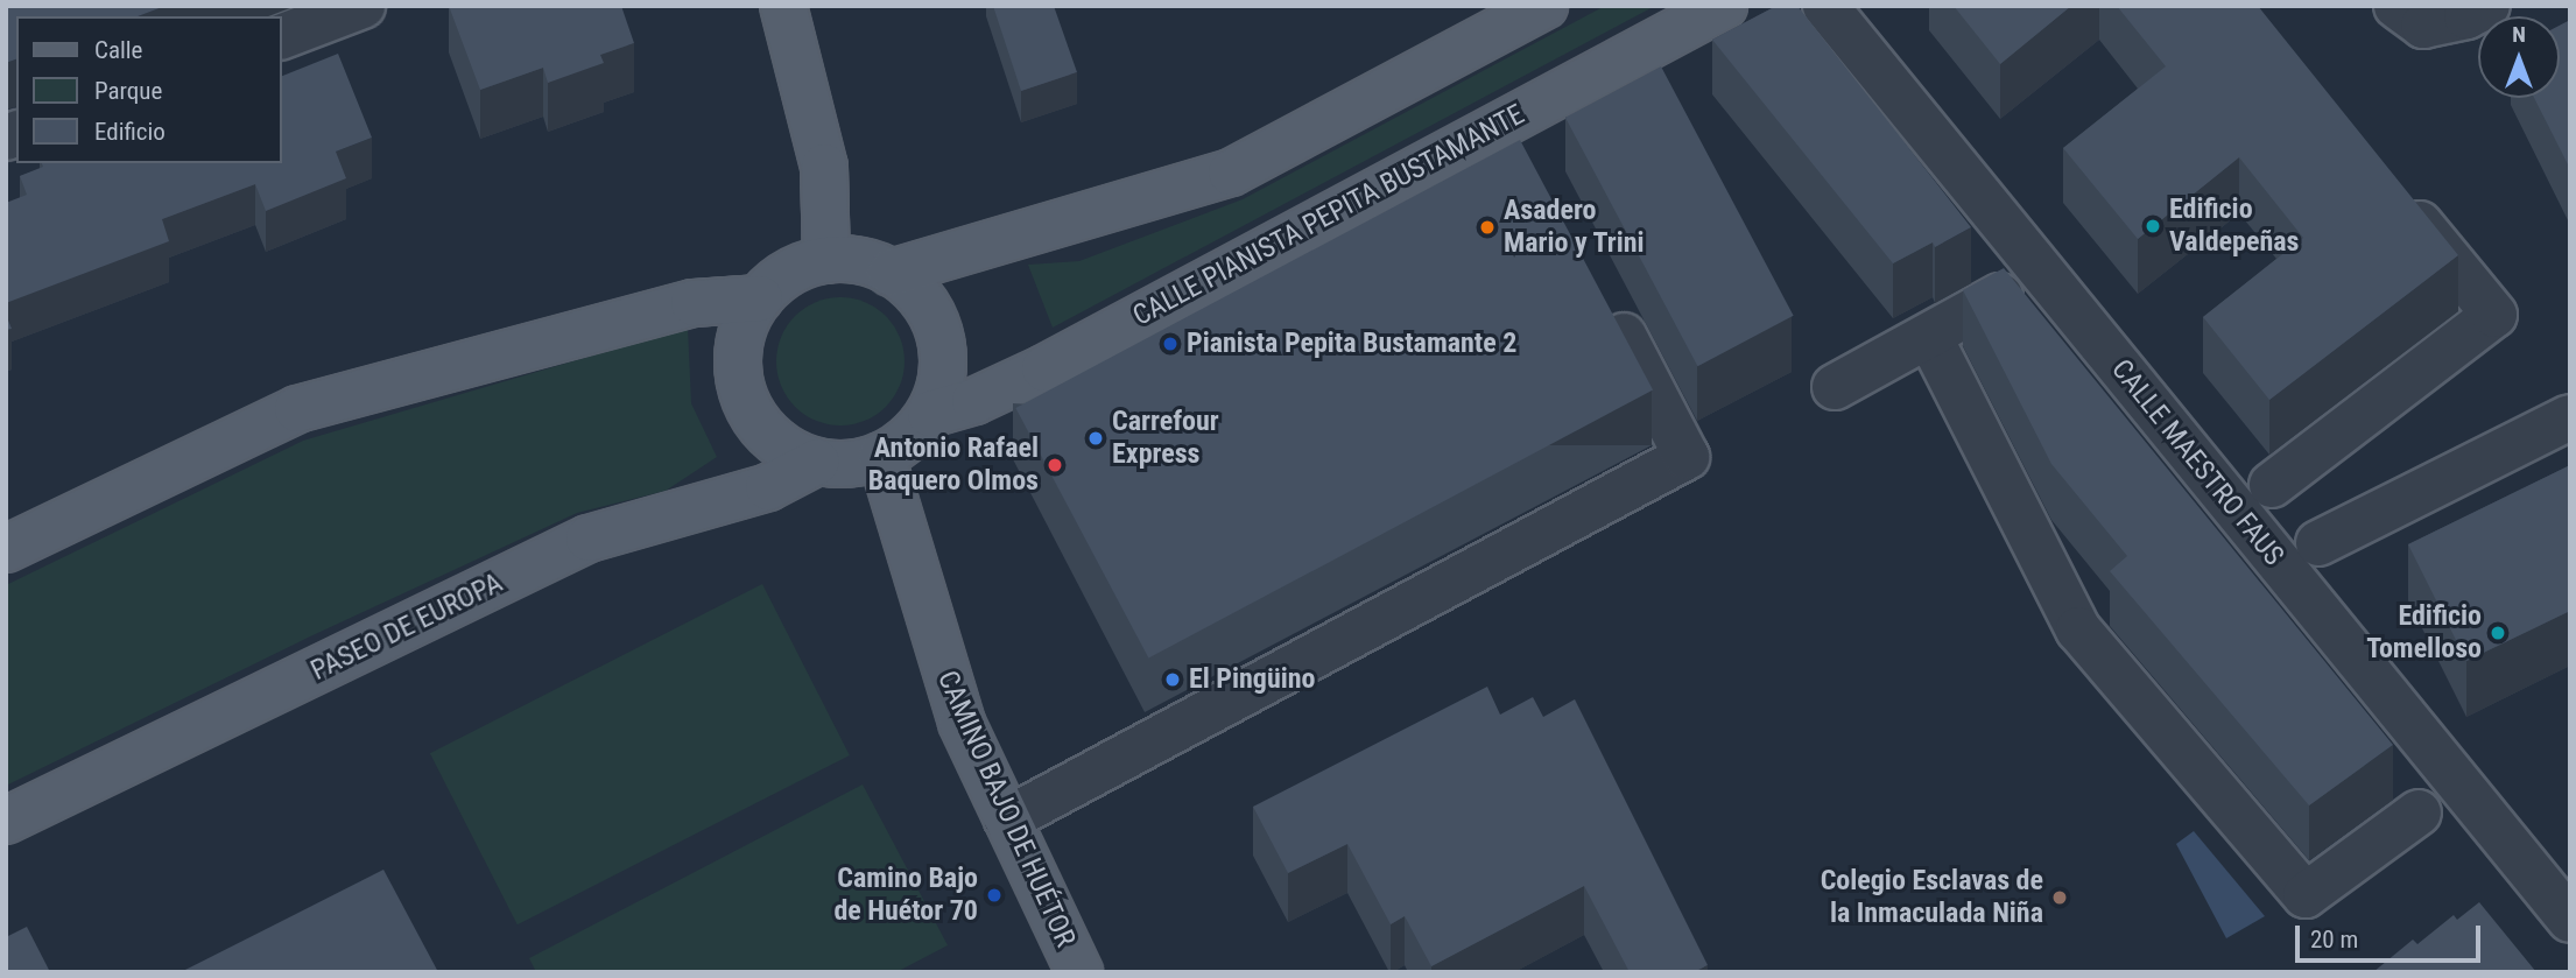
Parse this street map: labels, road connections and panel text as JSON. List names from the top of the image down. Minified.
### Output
{"streets":{"main road":["CALLE PIANISTA PEPITA BUSTAMANTE","PASEO DE EUROPA","CAMINO BAJO DE HUÉTOR"],"street":["CALLE MAESTRO FAUS"]},"crossings":[["CALLE PIANISTA PEPITA BUSTAMANTE","PASEO DE EUROPA"],["CALLE PIANISTA PEPITA BUSTAMANTE","CAMINO BAJO DE HUÉTOR"],["PASEO DE EUROPA","CAMINO BAJO DE HUÉTOR"]],"places":["Edificio Valdepeñas","Asadero Mario y Trini","Pianista Pepita Bustamante 2","Carrefour Express","Antonio Rafael Baquero Olmos","Edificio Tomelloso","El Pingüino","Camino Bajo de Huétor 70","Colegio Esclavas de la Inmaculada Niña"],"legend":["Calle","Parque","Edificio"],"scale_bar":"20 m","north":"top"}
